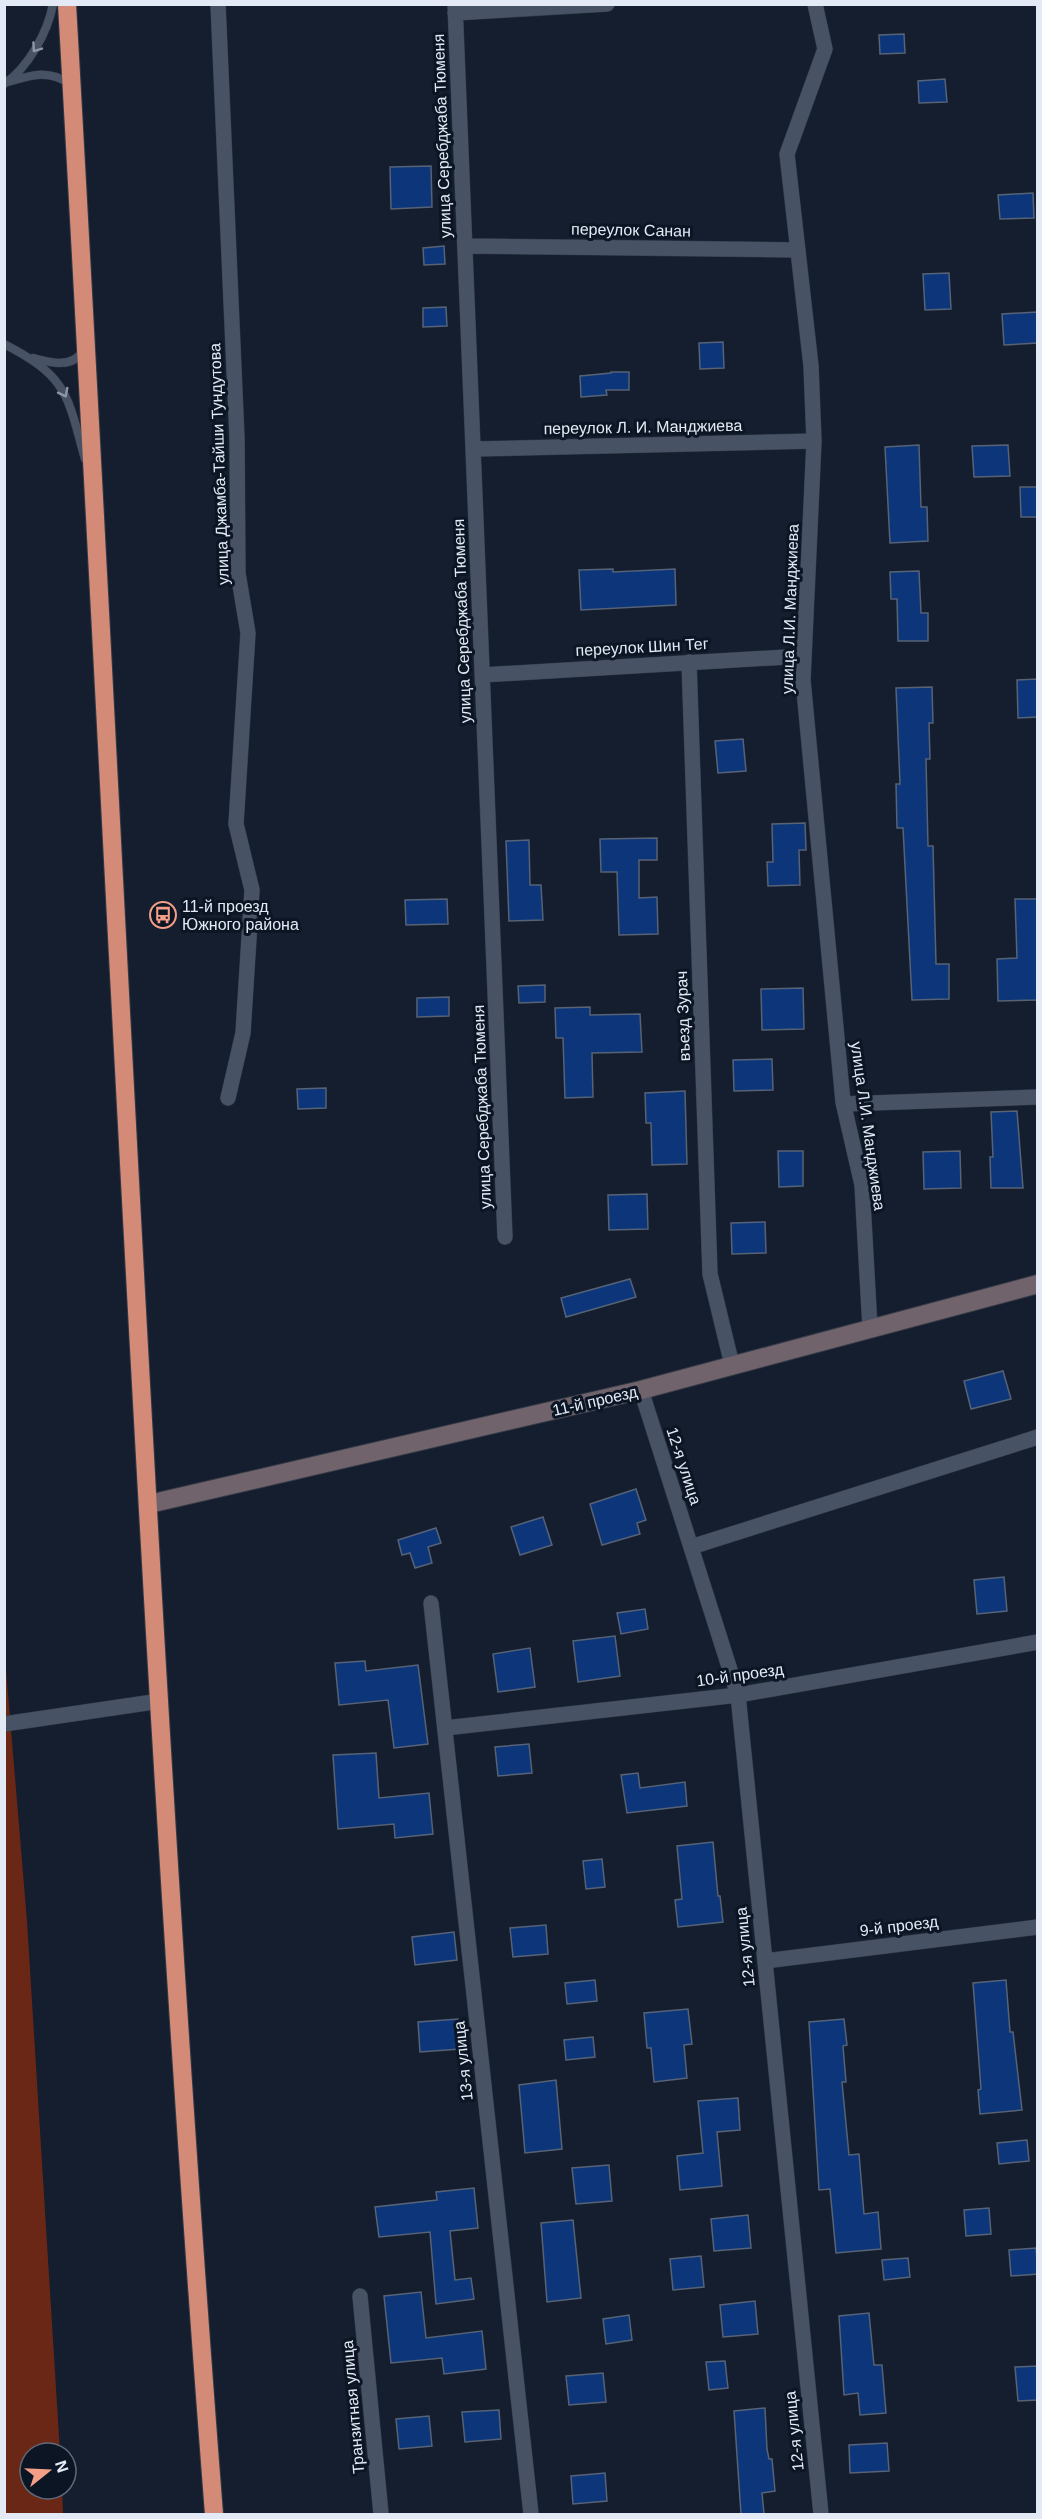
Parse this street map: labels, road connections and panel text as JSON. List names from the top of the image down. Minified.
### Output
{"streets":{"street":["улица Серебджаба Тюменя","переулок Санан","переулок Л. И. Манджиева","улица Джамба-Тайши Тундутова","улица Л.И. Манджиева","переулок Шин Тег","въезд Зурач","11-й проезд","12-я улица","10-й проезд","9-й проезд","13-я улица","Транзитная улица"]},"crossings":[["улица Серебджаба Тюменя","переулок Санан"],["улица Серебджаба Тюменя","переулок Л. И. Манджиева"],["улица Серебджаба Тюменя","переулок Шин Тег"],["переулок Санан","улица Л.И. Манджиева"],["переулок Л. И. Манджиева","улица Л.И. Манджиева"],["улица Л.И. Манджиева","переулок Шин Тег"],["улица Л.И. Манджиева","11-й проезд"],["переулок Шин Тег","въезд Зурач"],["въезд Зурач","11-й проезд"],["11-й проезд","12-я улица"],["12-я улица","10-й проезд"],["12-я улица","9-й проезд"],["10-й проезд","13-я улица"]],"places":{"bus stop":["11-й проезд Южного района"]},"north":"right"}
